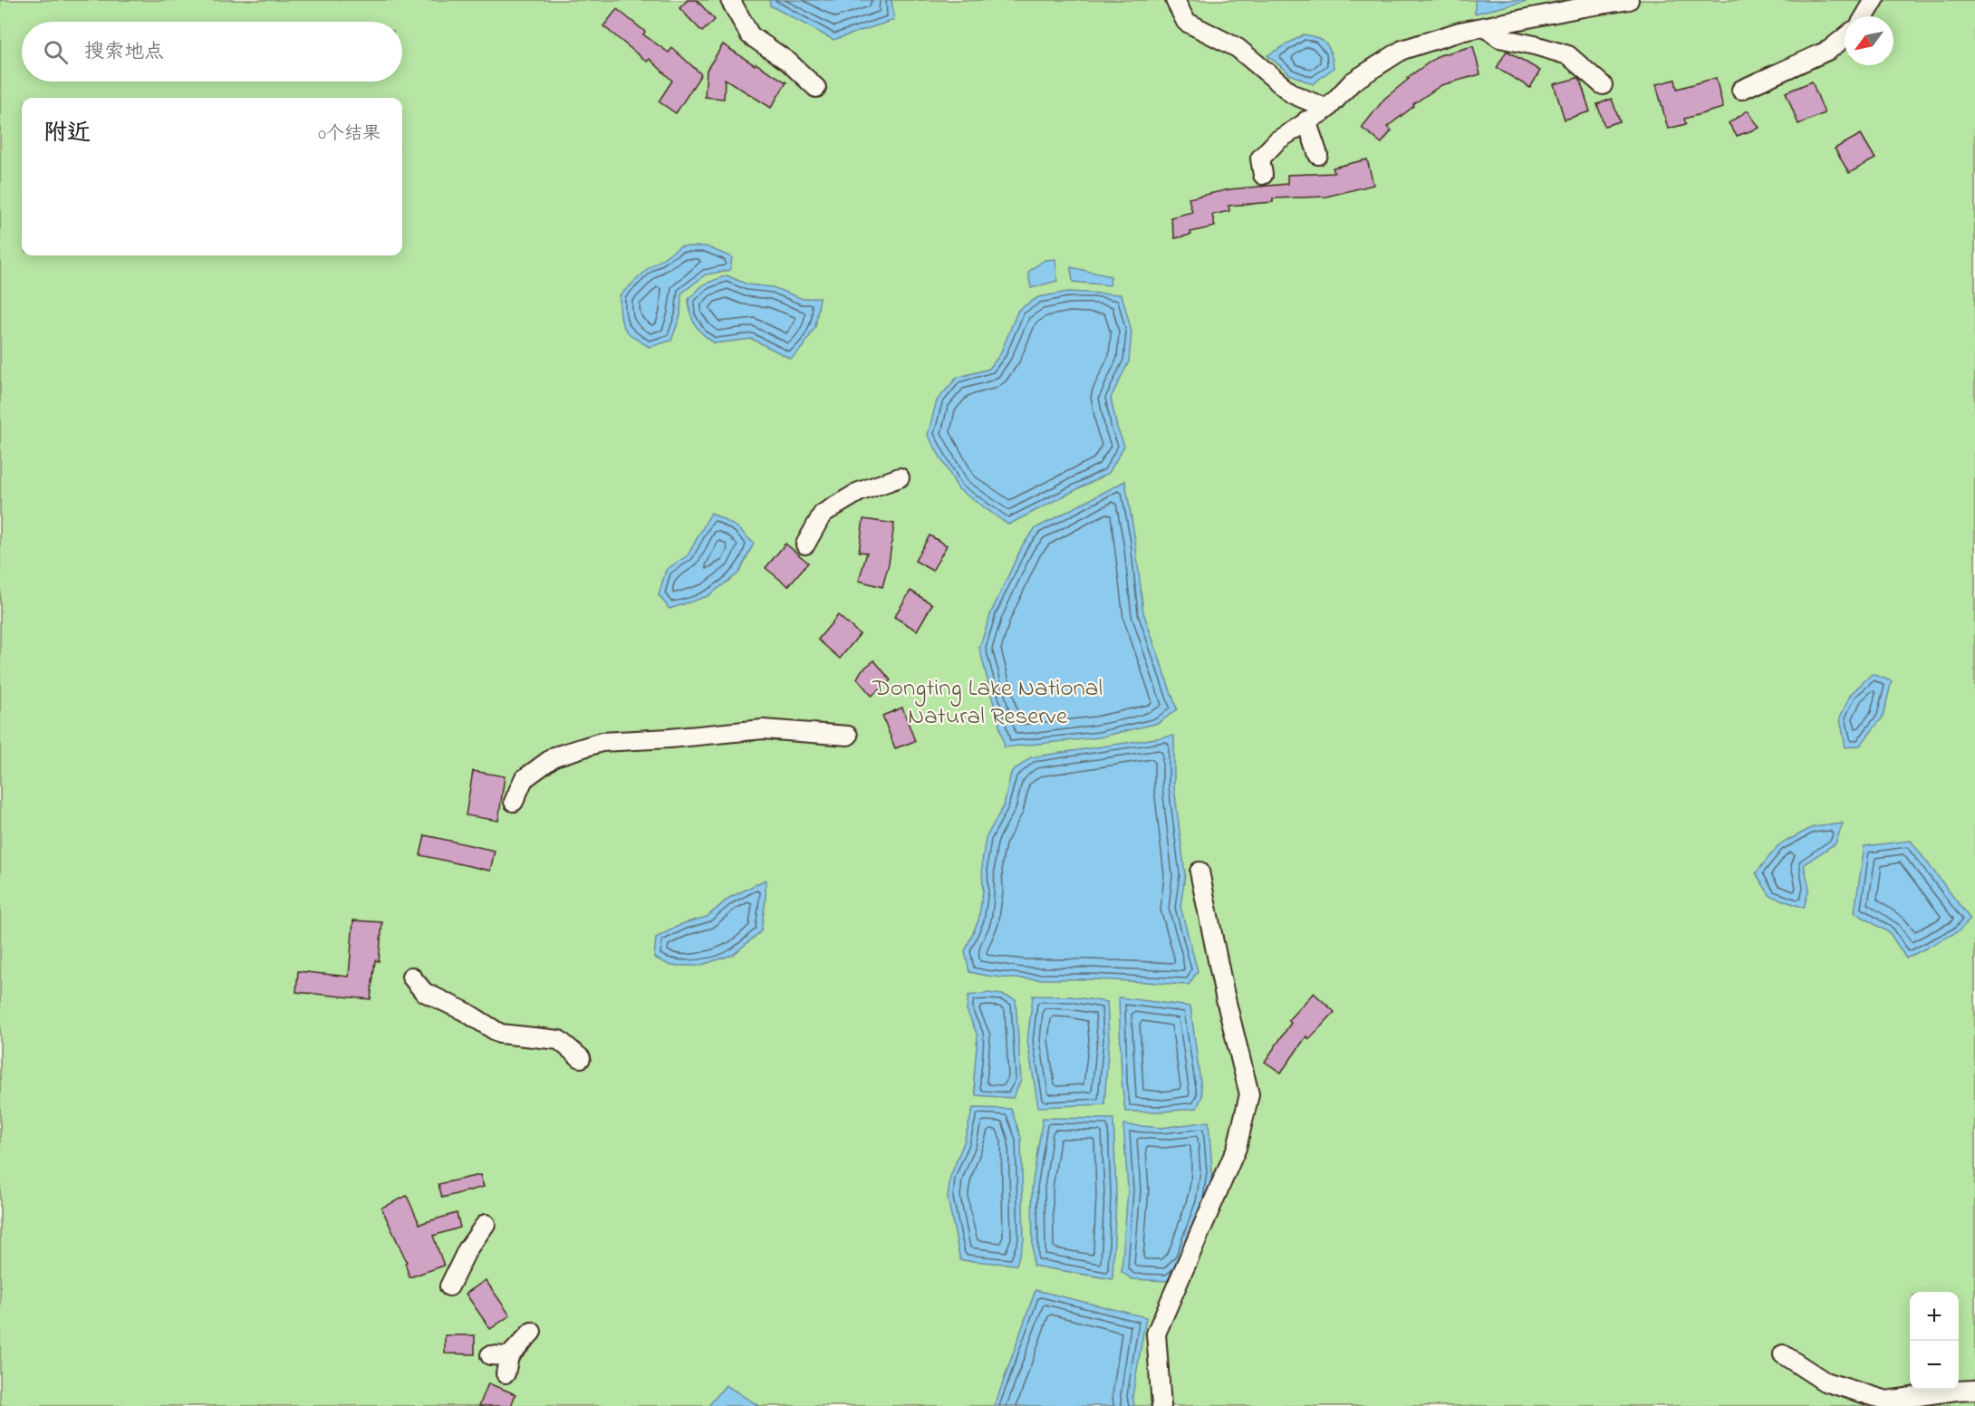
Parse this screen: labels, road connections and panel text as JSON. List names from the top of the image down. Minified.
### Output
{"parks":["Dongting Lake National Natural Reserve"],"north":"bottom left","page":{"search":"搜索地点","heading":["附近","0个结果"],"map_buttons":["+","−"]}}
